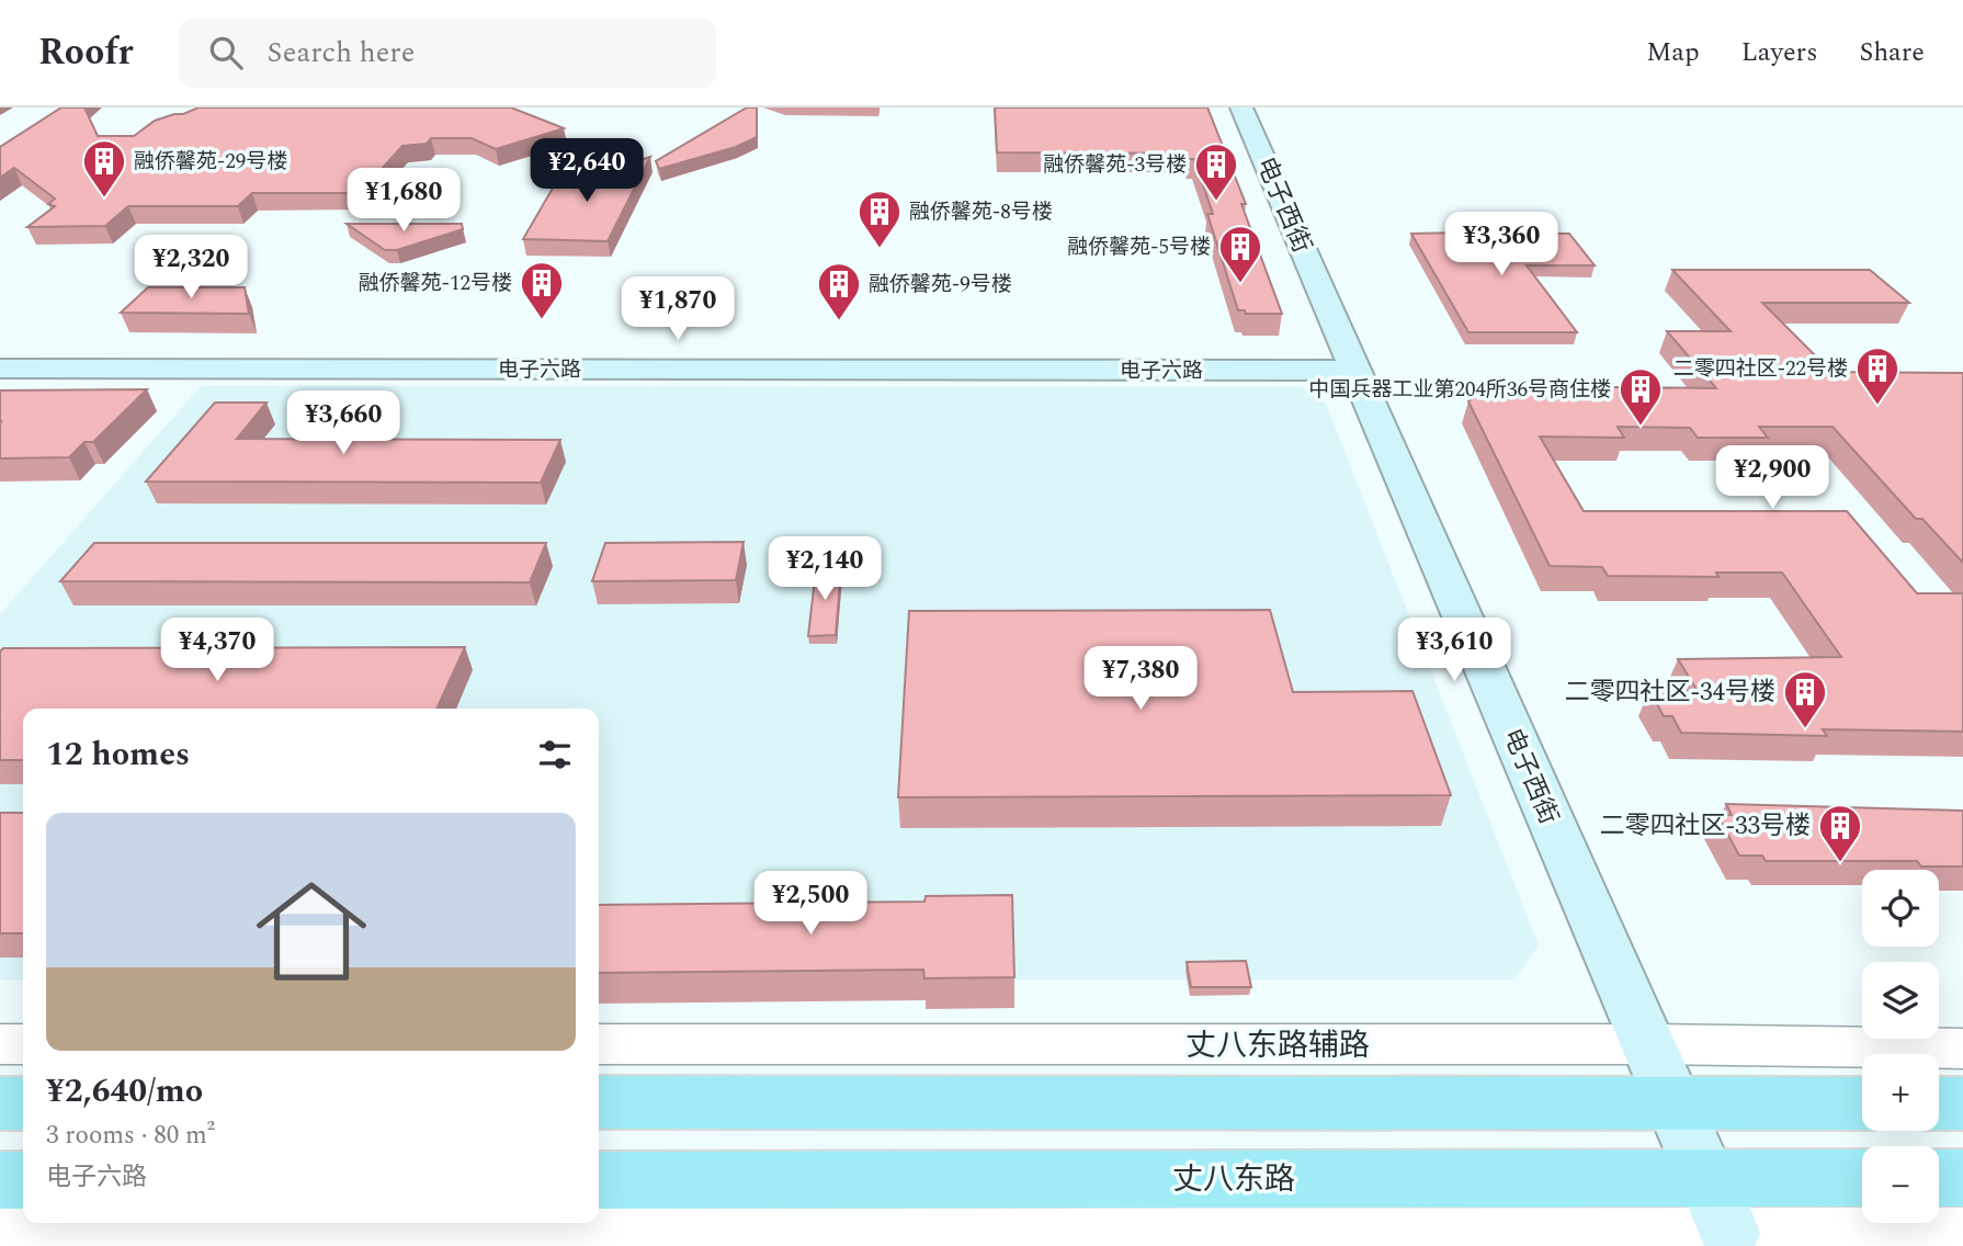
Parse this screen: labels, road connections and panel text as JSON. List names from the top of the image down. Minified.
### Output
{"streets":{"main road":["丈八东路"],"street":["电子西街","电子六路","丈八东路辅路"]},"crossings":[["电子西街","电子六路"],["电子西街","丈八东路辅路"],["电子西街","丈八东路"]],"places":{"building":["融侨馨苑-29号楼","融侨馨苑-3号楼","融侨馨苑-8号楼","融侨馨苑-5号楼","融侨馨苑-12号楼","融侨馨苑-9号楼","二零四社区-22号楼","中国兵器工业第204所36号商住楼","二零四社区-34号楼","二零四社区-33号楼"]},"page":{"header":"Roofr","search":"Search here","nav":["Map","Layers","Share"],"price":["¥2,640","¥1,680","¥3,360","¥2,320","¥1,870","¥3,660","¥2,900","¥2,140","¥4,370","¥3,610","¥7,380","¥2,500"],"heading":"12 homes","list":[{"name":"¥2,640/mo","note":"3 rooms · 80 m² · 电子六路"}],"map_buttons":["+","−"]}}
